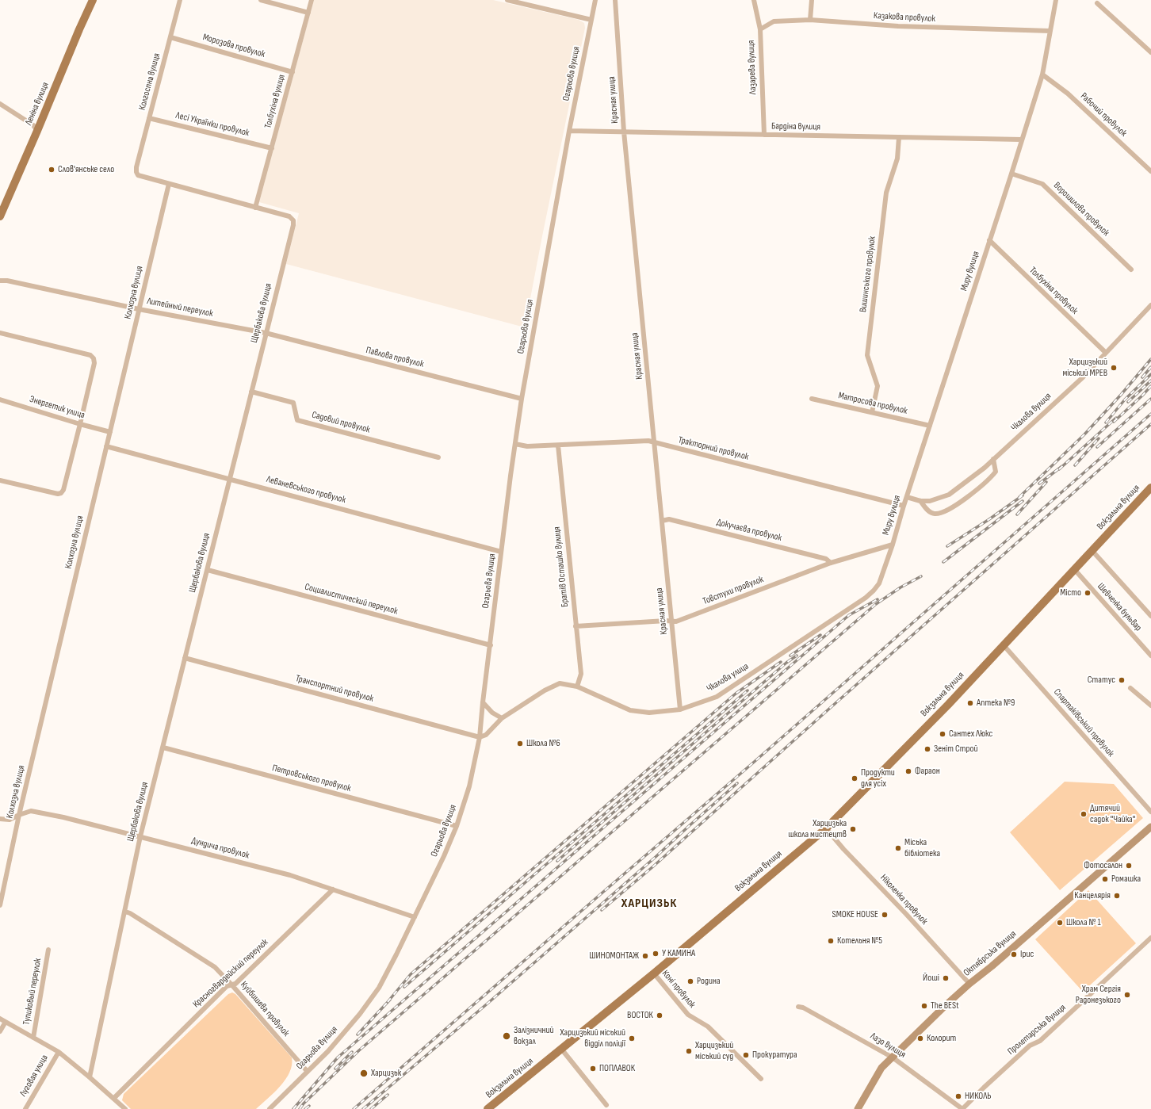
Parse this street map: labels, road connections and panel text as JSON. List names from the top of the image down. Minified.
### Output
{"streets":{"main road":["Леніна вулиця","Вокзальна вулиця","Октябрська вулиця"],"street":["Казакова провулок","Морозова провулок","Лазарева вулиця","Огарьова вулиця","Колгоспна вулиця","Красная улица","Толбухіна вулиця","Рабочий провулок","Лесі Українки провулок","Бардіна вулиця","Ворошилова провулок","Миру вулиця","Вишинського провулок","Толбухіна провулок","Колхозна вулиця","Литейный переулок","Щербакова вулиця","Павлова провулок","Матросова провулок","Энергетик улица","Чкалова вулиця","Садовий провулок","Тракторний провулок","Леваневського провулок","Докучаєва провулок","Братів Осташко вулиця","Товстухи провулок","Социалистический переулок","Шевченка бульвар","Чкалова улица","Транспортний провулок","Спартаківський провулок","Петровського провулок","Дундича провулок","Ніколенка провулок","Красногвардейский переулок","Коні провулок","Тупиковый переулок","Куйбишева провулок","Пролетарська вулиця","Лазо вулиця","Луговая улица"]},"crossings":[["Казакова провулок","Лазарева вулиця"],["Казакова провулок","Миру вулиця"],["Морозова провулок","Колгоспна вулиця"],["Морозова провулок","Толбухіна вулиця"],["Лазарева вулиця","Бардіна вулиця"],["Огарьова вулиця","Бардіна вулиця"],["Огарьова вулиця","Павлова провулок"],["Огарьова вулиця","Тракторний провулок"],["Огарьова вулиця","Леваневського провулок"],["Огарьова вулиця","Социалистический переулок"],["Огарьова вулиця","Чкалова улица"],["Огарьова вулиця","Транспортний провулок"],["Огарьова вулиця","Петровського провулок"],["Огарьова вулиця","Дундича провулок"],["Огарьова вулиця","Куйбишева провулок"],["Колгоспна вулиця","Лесі Українки провулок"],["Колгоспна вулиця","Щербакова вулиця"],["Красная улица","Бардіна вулиця"],["Красная улица","Тракторний провулок"],["Красная улица","Докучаєва провулок"],["Красная улица","Товстухи провулок"],["Красная улица","Чкалова улица"],["Толбухіна вулиця","Лесі Українки провулок"],["Толбухіна вулиця","Щербакова вулиця"],["Рабочий провулок","Миру вулиця"],["Бардіна вулиця","Миру вулиця"],["Бардіна вулиця","Вишинського провулок"],["Ворошилова провулок","Миру вулиця"],["Миру вулиця","Толбухіна провулок"],["Миру вулиця","Матросова провулок"],["Миру вулиця","Чкалова вулиця"],["Миру вулиця","Тракторний провулок"],["Миру вулиця","Товстухи провулок"],["Миру вулиця","Чкалова улица"],["Вишинського провулок","Матросова провулок"],["Толбухіна провулок","Чкалова вулиця"],["Колхозна вулиця","Литейный переулок"],["Колхозна вулиця","Щербакова вулиця"],["Колхозна вулиця","Энергетик улица"],["Колхозна вулиця","Леваневського провулок"],["Колхозна вулиця","Дундича провулок"],["Литейный переулок","Щербакова вулиця"],["Литейный переулок","Павлова провулок"],["Щербакова вулиця","Павлова провулок"],["Щербакова вулиця","Садовий провулок"],["Щербакова вулиця","Леваневського провулок"],["Щербакова вулиця","Социалистический переулок"],["Щербакова вулиця","Транспортний провулок"],["Щербакова вулиця","Петровського провулок"],["Щербакова вулиця","Дундича провулок"],["Щербакова вулиця","Куйбишева провулок"],["Тракторний провулок","Братів Осташко вулиця"],["Вокзальна вулиця","Шевченка бульвар"],["Вокзальна вулиця","Спартаківський провулок"],["Вокзальна вулиця","Ніколенка провулок"],["Вокзальна вулиця","Коні провулок"],["Докучаєва провулок","Товстухи провулок"],["Братів Осташко вулиця","Товстухи провулок"],["Братів Осташко вулиця","Чкалова улица"],["Товстухи провулок","Чкалова улица"],["Чкалова улица","Транспортний провулок"],["Дундича провулок","Красногвардейский переулок"],["Ніколенка провулок","Октябрська вулиця"],["Октябрська вулиця","Лазо вулиця"],["Красногвардейский переулок","Куйбишева провулок"],["Пролетарська вулиця","Лазо вулиця"]],"districts":["ХАРЦИЗЬК"],"places":["Слов'янське село","Харцизький міський МРЕВ","Місто","Статус","Аптека №9","Сантех Люкс","Школа №6","Зеніт Строй","Фараон","Продукти для усіх","Дитячий садок \"Чайка\"","Харцизька школа мистецтв","Міська бібліотека","Фотосалон","Ромашка","Канцелярія","SMOKE HOUSE","Школа № 1","Котельня №5","У КАМИНА","Ірис","ШИНОМОНТАЖ","Йоші","Родина","Храм Сергія Радонезького","The BESt","ВОСТОК","Залізничний вокзал","Харцизький міський відділ поліції","Колорит","Харцизький міський суд","Прокуратура","ПОПЛАВОК","Харцизьк","НИКОЛЬ"]}
